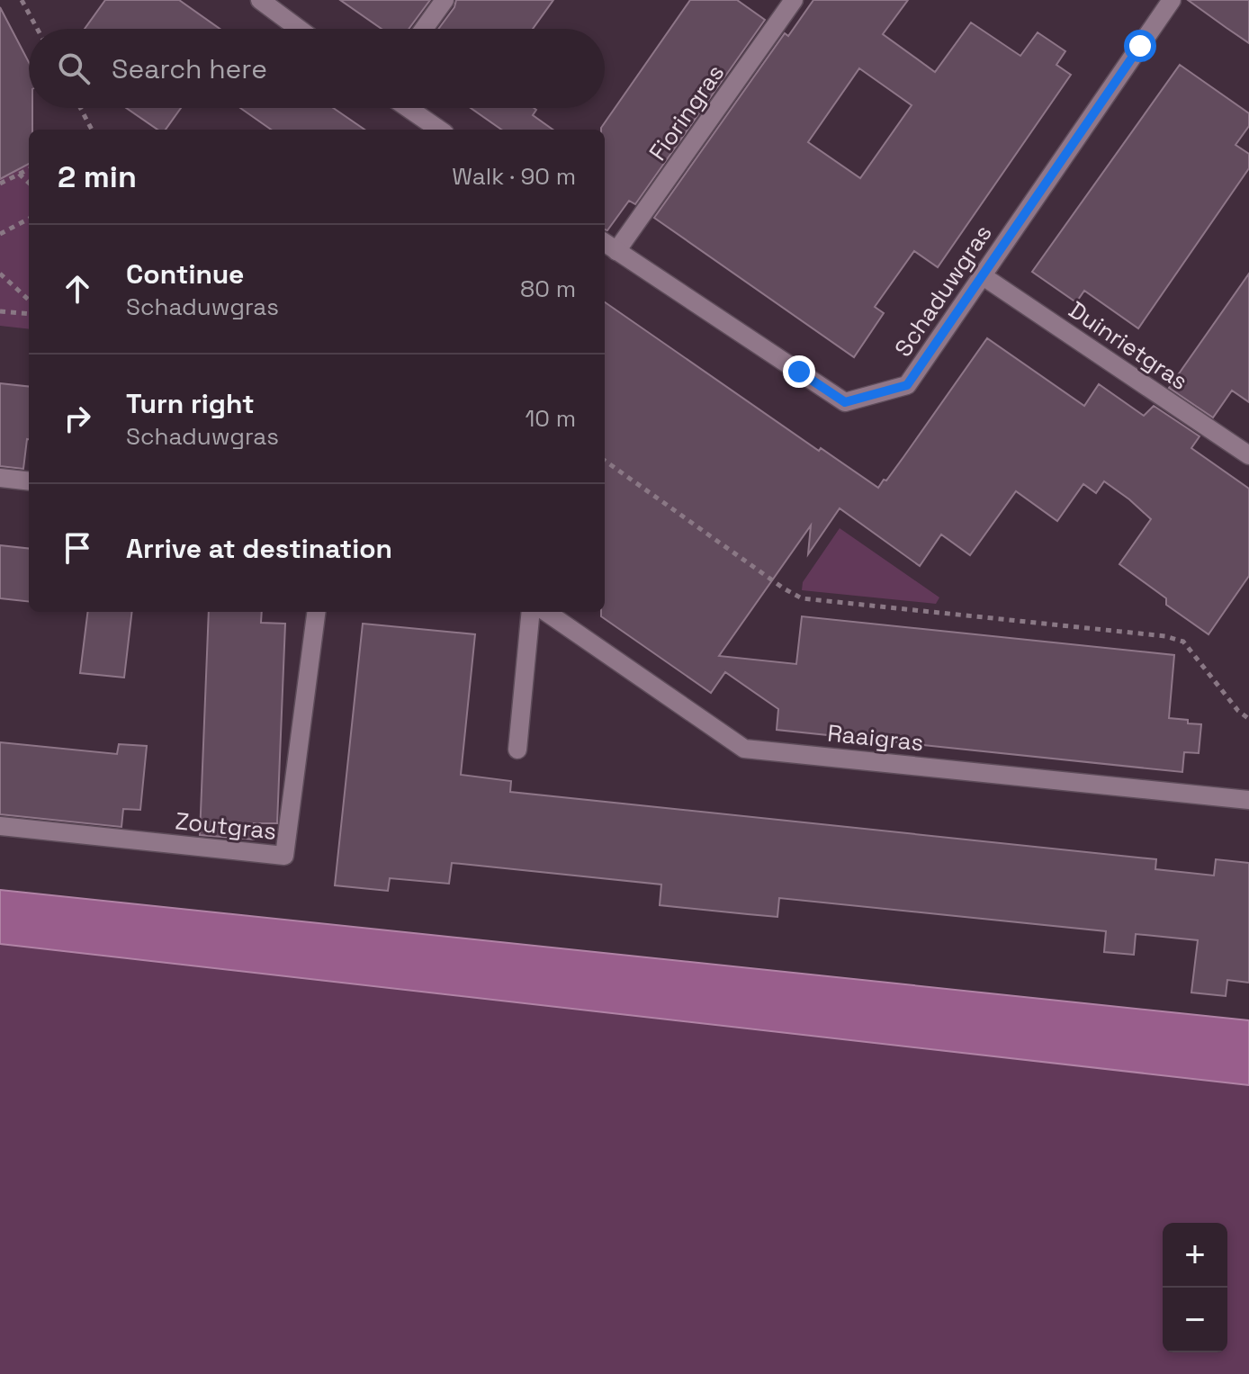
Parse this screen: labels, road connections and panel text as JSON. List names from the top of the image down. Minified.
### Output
{"streets":{"street":["Fioringras","Schaduwgras","Duinrietgras","Raaigras","Zoutgras"]},"crossings":[["Fioringras","Schaduwgras"],["Schaduwgras","Duinrietgras"]],"page":{"search":"Search here","heading":["2 min","Walk · 90 m"],"list":[["Continue","Schaduwgras","80 m"],["Turn right","Schaduwgras","10 m"],"Arrive at destination"],"map_buttons":["+","−"]}}
